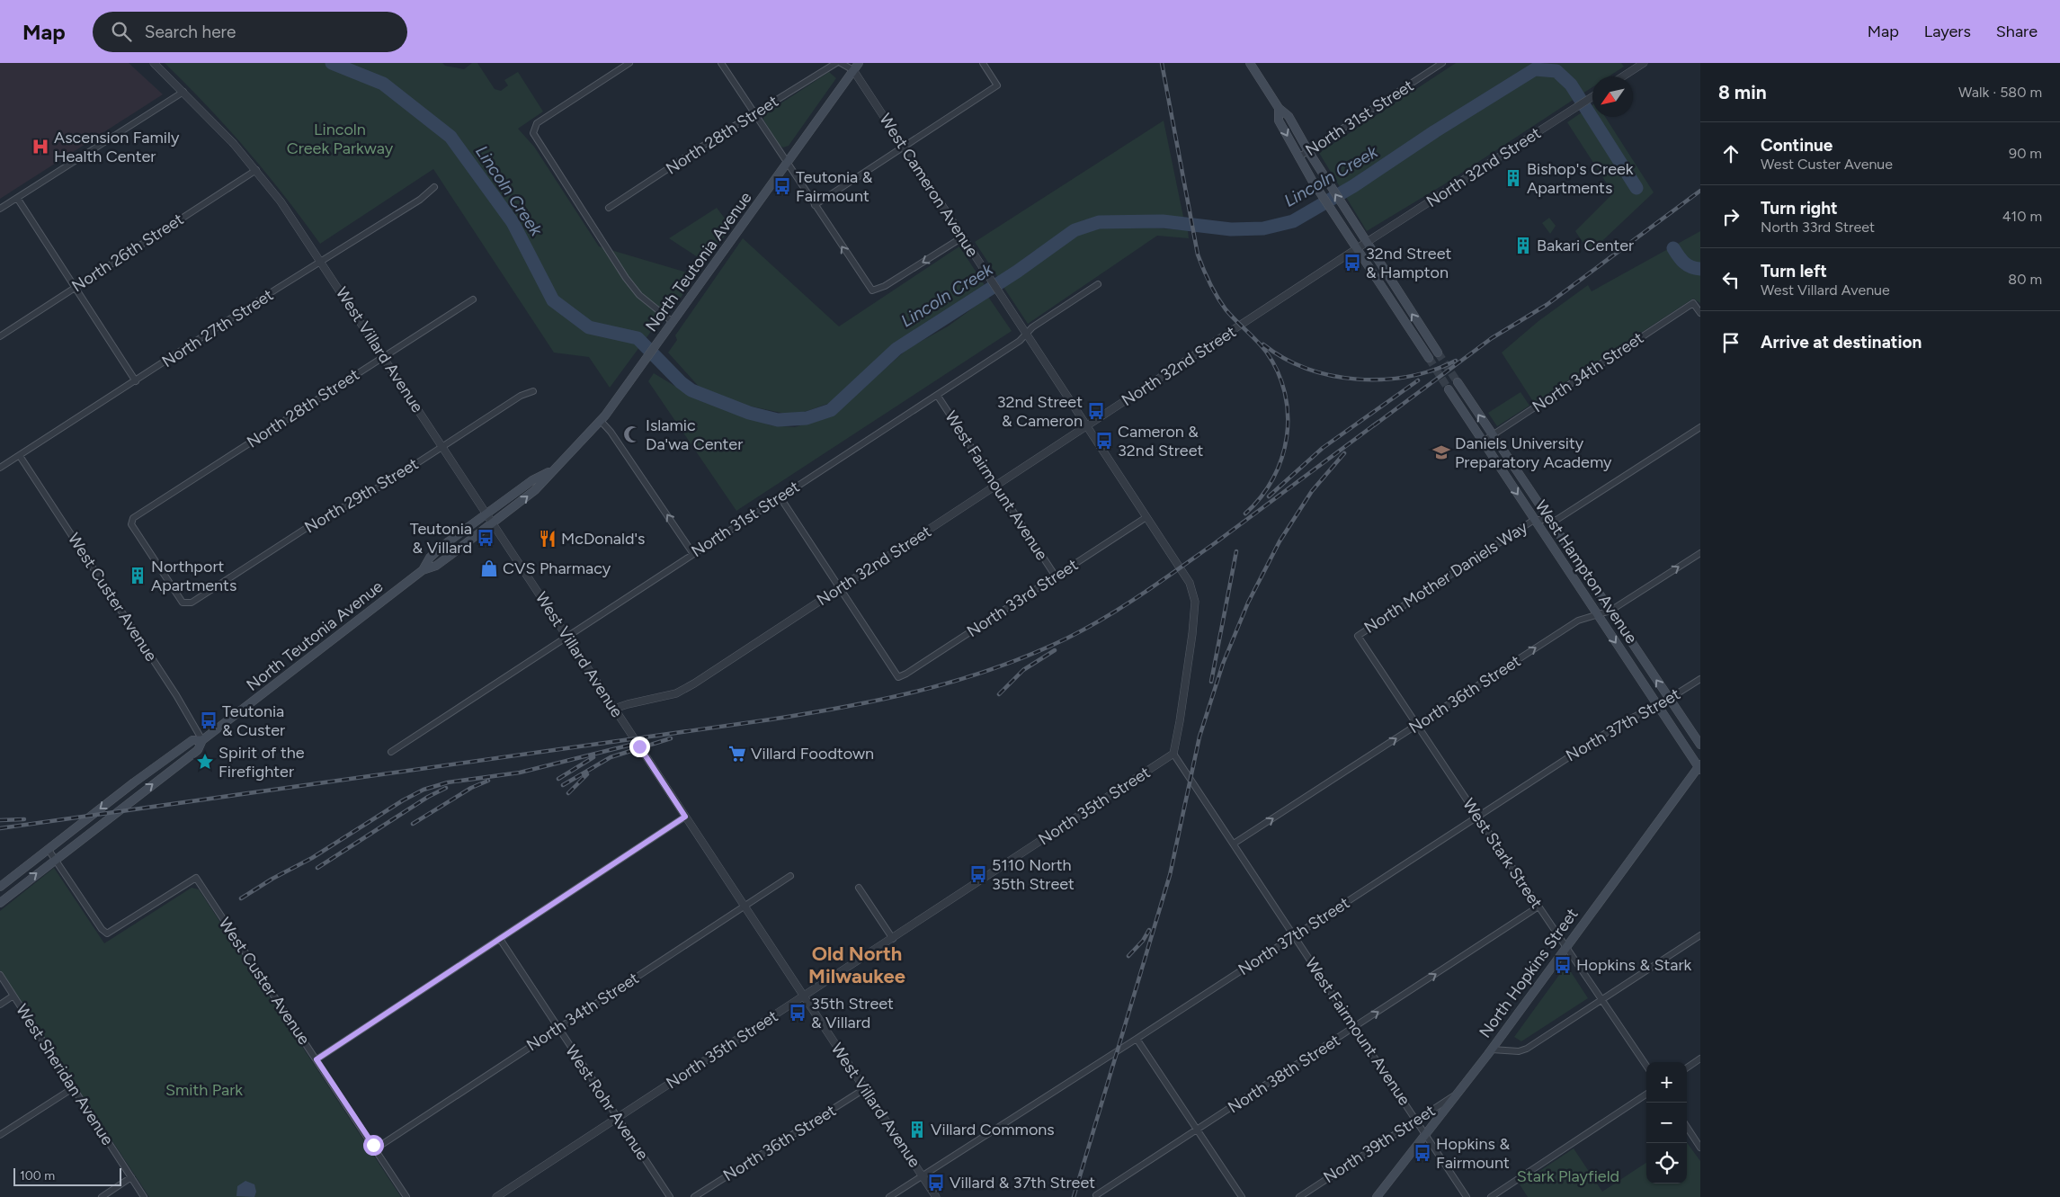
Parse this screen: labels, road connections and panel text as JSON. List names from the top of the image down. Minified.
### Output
{"streets":{"main road":["North Teutonia Avenue","West Hampton Avenue","North Hopkins Street"],"street":["North 31st Street","North 28th Street","North 32nd Street","West Cameron Avenue","North 26th Street","North 27th Street","West Villard Avenue","North 34th Street","West Fairmount Avenue","North 29th Street","North Mother Daniels Way","West Custer Avenue","North 33rd Street","North 36th Street","North 37th Street","North 35th Street","West Stark Street","North 38th Street","West Sheridan Avenue","West Rohr Avenue","North 39th Street"]},"crossings":[["North 31st Street","West Cameron Avenue"],["North 31st Street","West Villard Avenue"],["North 31st Street","West Fairmount Avenue"],["North 28th Street","West Villard Avenue"],["North 28th Street","North 29th Street"],["North 32nd Street","West Cameron Avenue"],["North 32nd Street","West Villard Avenue"],["North 32nd Street","West Fairmount Avenue"],["North 32nd Street","North 33rd Street"],["West Cameron Avenue","North Teutonia Avenue"],["West Cameron Avenue","West Fairmount Avenue"],["West Cameron Avenue","North 33rd Street"],["West Cameron Avenue","North 35th Street"],["North 26th Street","West Villard Avenue"],["North Teutonia Avenue","West Villard Avenue"],["North Teutonia Avenue","West Custer Avenue"],["North 27th Street","West Villard Avenue"],["North 27th Street","West Custer Avenue"],["West Villard Avenue","North 34th Street"],["West Villard Avenue","North 29th Street"],["West Villard Avenue","North 36th Street"],["West Villard Avenue","North 37th Street"],["West Villard Avenue","North 35th Street"],["North 34th Street","West Hampton Avenue"],["North 34th Street","West Custer Avenue"],["North 34th Street","West Rohr Avenue"],["West Fairmount Avenue","North 33rd Street"],["West Fairmount Avenue","North 36th Street"],["West Fairmount Avenue","North 37th Street"],["West Fairmount Avenue","North 35th Street"],["West Fairmount Avenue","North Hopkins Street"],["West Fairmount Avenue","North 38th Street"],["West Fairmount Avenue","North 39th Street"],["West Hampton Avenue","North Mother Daniels Way"],["West Hampton Avenue","North 36th Street"],["West Hampton Avenue","North 37th Street"],["West Hampton Avenue","North Hopkins Street"],["North Mother Daniels Way","West Stark Street"],["North 36th Street","West Stark Street"],["North 37th Street","West Stark Street"],["North 35th Street","West Rohr Avenue"],["West Stark Street","North Hopkins Street"],["West Stark Street","North 38th Street"],["North Hopkins Street","North 39th Street"]],"one_way":["North 36th Street","North 38th Street"],"districts":["Old North Milwaukee"],"water":["Lincoln Creek"],"parks":["Lincoln Creek Parkway","Smith Park","Stark Playfield"],"places":{"hospital":["Ascension Family Health Center"],"building":["Bishop's Creek Apartments","Bakari Center","Northport Apartments","Villard Commons"],"bus stop":["Teutonia & Fairmount","32nd Street & Hampton","32nd Street & Cameron","Cameron & 32nd Street","Teutonia & Villard","Teutonia & Custer","5110 North 35th Street","Hopkins & Stark","35th Street & Villard","Hopkins & Fairmount","Villard & 37th Street"],"mosque":["Islamic Da'wa Center"],"school or university":["Daniels University Preparatory Academy"],"restaurant":["McDonald's"],"shop":["CVS Pharmacy"],"supermarket":["Villard Foodtown"],"place":["Spirit of the Firefighter"]},"scale_bar":"100 m","north":"bottom left","page":{"header":"Map","search":"Search here","nav":["Map","Layers","Share"],"heading":["8 min","Walk · 580 m"],"list":[["Continue","West Custer Avenue","90 m"],["Turn right","North 33rd Street","410 m"],["Turn left","West Villard Avenue","80 m"],"Arrive at destination"],"map_buttons":["+","−"],"scale":"100 m"}}
